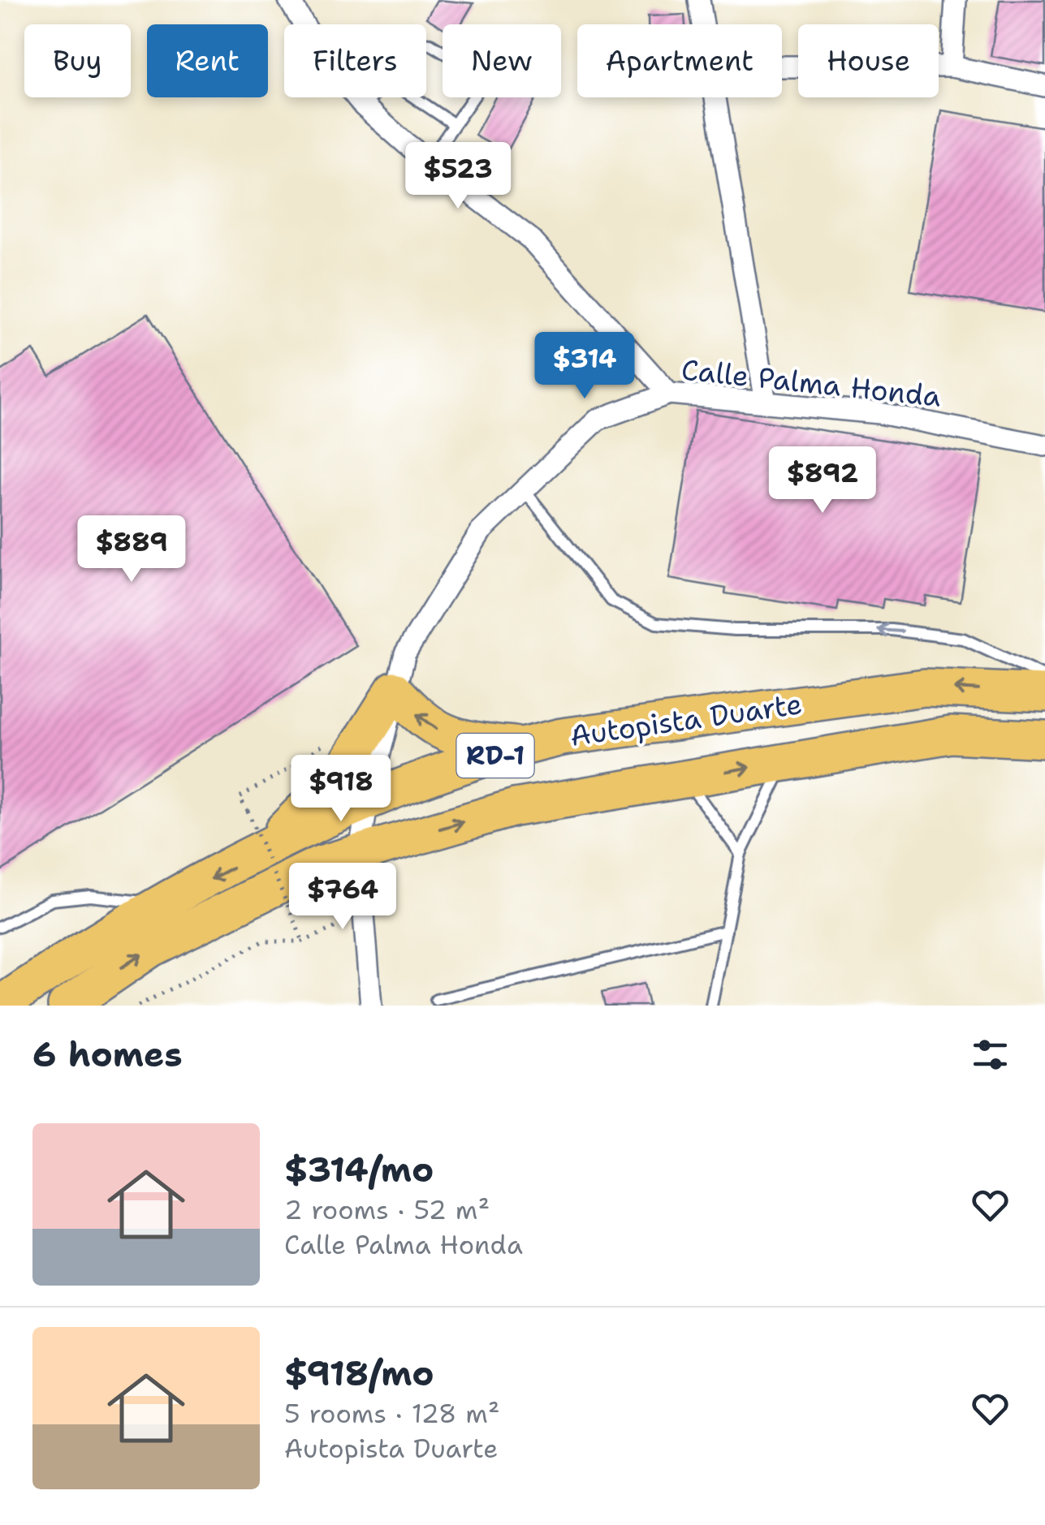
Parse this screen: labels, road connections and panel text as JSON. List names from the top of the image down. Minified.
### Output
{"streets":{"highway":["Autopista Duarte","RD-1"],"street":["Calle Palma Honda"]},"crossings":[["Calle Palma Honda","Autopista Duarte"]],"page":{"chip":["Buy","Rent","Filters","New","Apartment","House"],"price":["$523","$314","$892","$889","$918","$764"],"heading":"6 homes","list":[{"name":"$314/mo","note":"2 rooms · 52 m² · Calle Palma Honda"},{"name":"$918/mo","note":"5 rooms · 128 m² · Autopista Duarte"}]}}
